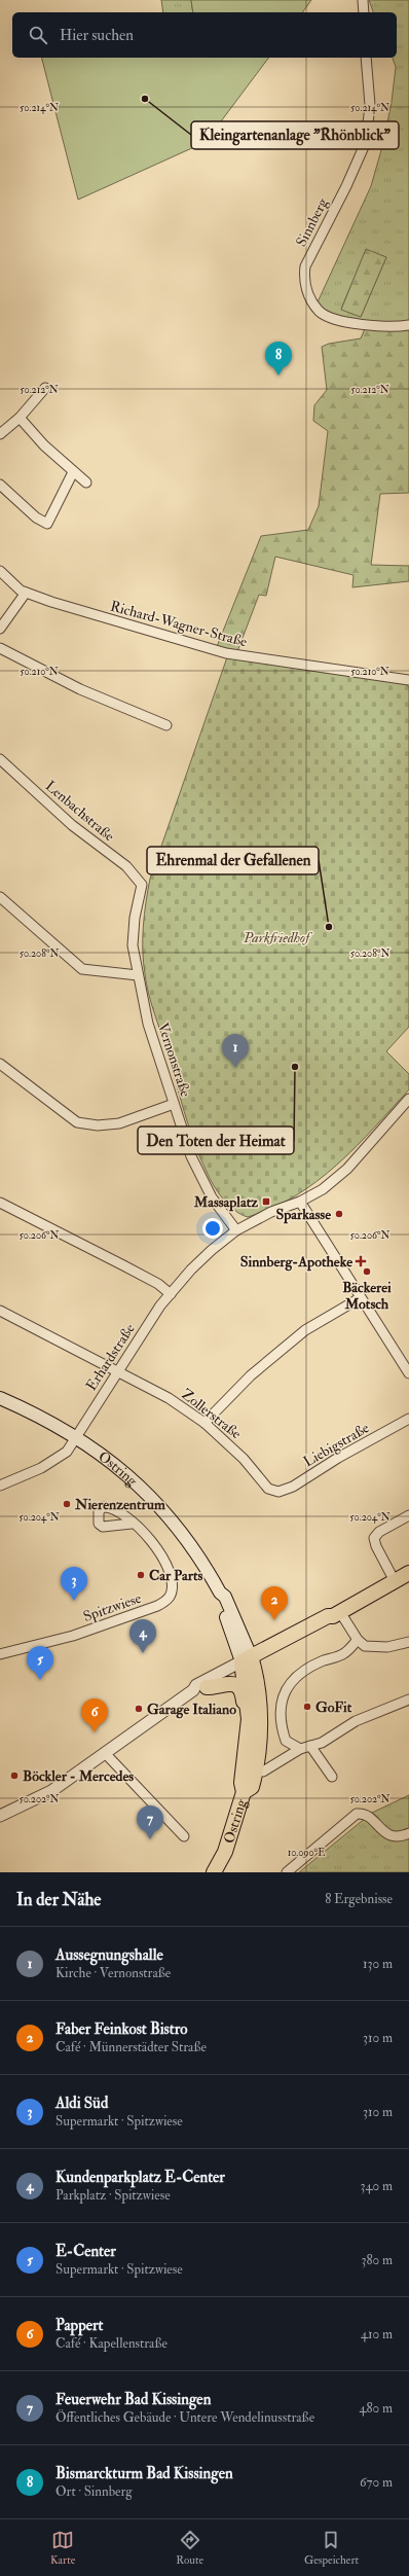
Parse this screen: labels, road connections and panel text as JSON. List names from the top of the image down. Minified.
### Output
{"streets":{"main road":["Ostring"],"street":["Sinnberg","Richard-Wagner-Straße","Lenbachstraße","Vernonstraße","Erhardstraße","Zollerstraße","Liebigstraße","Spitzwiese"]},"crossings":[["Lenbachstraße","Vernonstraße"],["Vernonstraße","Erhardstraße"],["Erhardstraße","Zollerstraße"],["Erhardstraße","Ostring"],["Zollerstraße","Liebigstraße"]],"parks":["Parkfriedhof"],"places":{"other":["Kleingartenanlage \"Rhönblick\"","Ehrenmal der Gefallenen","Den Toten der Heimat","Sparkasse","Bäckerei Motsch","Nierenzentrum","Car Parts","GoFit","Garage Italiano","Böckler - Mercedes"],"transit":["Massaplatz"],"health":["Sinnberg-Apotheke"]},"page":{"search":"Hier suchen","pins":["8","1","3","2","4","5","6","7"],"heading":["In der Nähe","8 Ergebnisse"],"list":[{"mark":"1","name":"Aussegnungshalle","note":"Kirche · Vernonstraße","value":"130 m"},{"mark":"2","name":"Faber Feinkost Bistro","note":"Café · Münnerstädter Straße","value":"310 m"},{"mark":"3","name":"Aldi Süd","note":"Supermarkt · Spitzwiese","value":"310 m"},{"mark":"4","name":"Kundenparkplatz E-Center","note":"Parkplatz · Spitzwiese","value":"340 m"},{"mark":"5","name":"E-Center","note":"Supermarkt · Spitzwiese","value":"380 m"},{"mark":"6","name":"Pappert","note":"Café · Kapellenstraße","value":"410 m"},{"mark":"7","name":"Feuerwehr Bad Kissingen","note":"Öffentliches Gebäude · Untere Wendelinusstraße","value":"480 m"},{"mark":"8","name":"Bismarckturm Bad Kissingen","note":"Ort · Sinnberg","value":"670 m"}],"nav":["Karte","Route","Gespeichert"]},"coordinates":["50.214°N","50.212°N","50.210°N","50.208°N","50.206°N","50.204°N","50.202°N","10.090°E"]}
